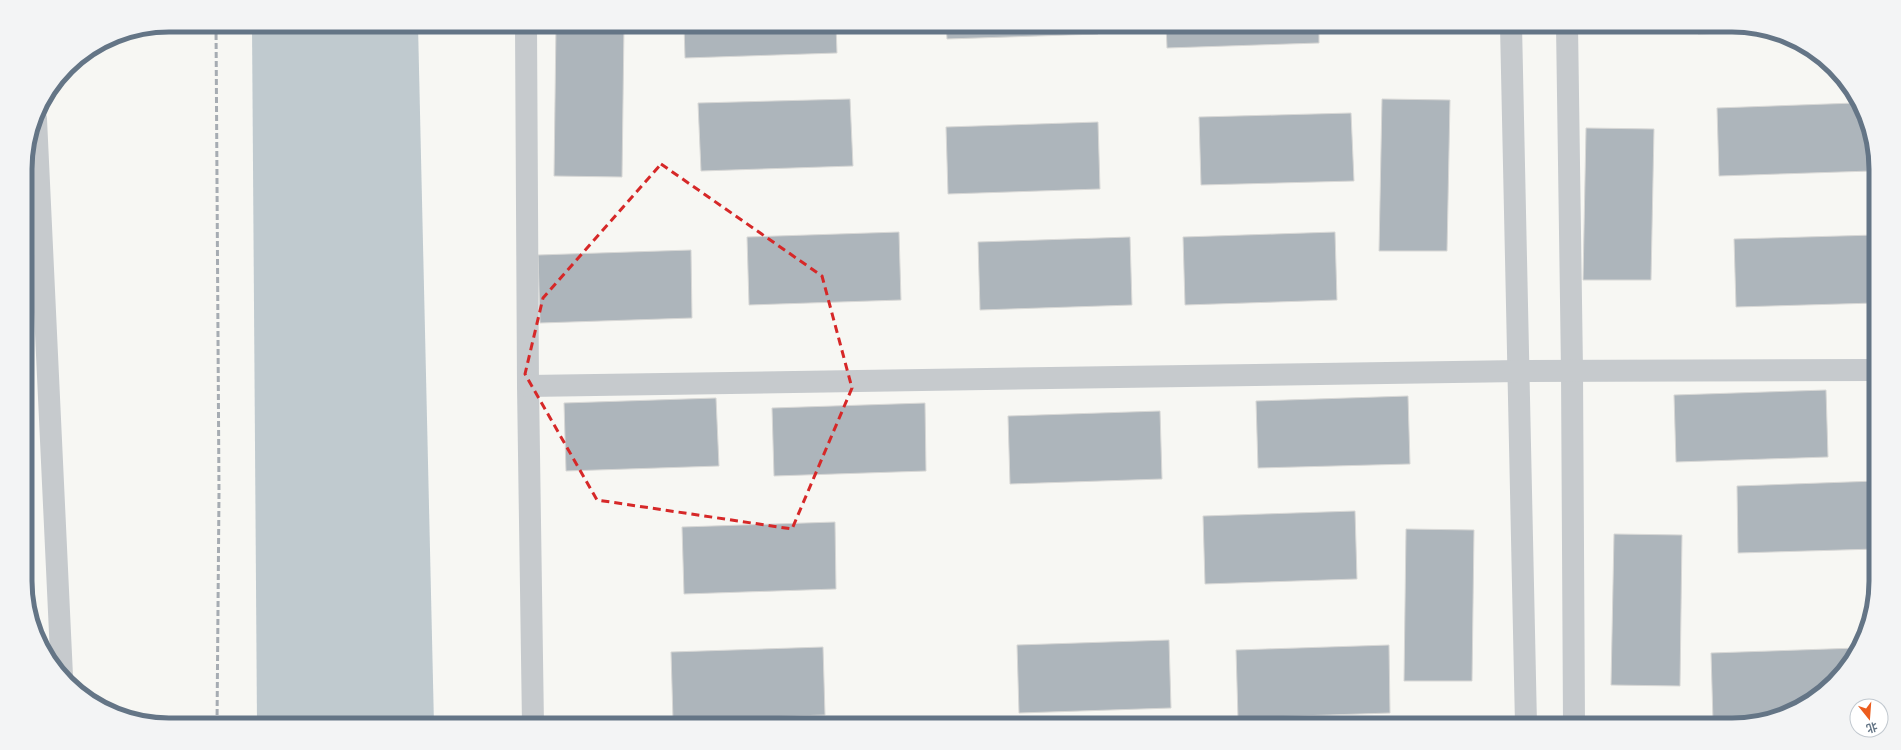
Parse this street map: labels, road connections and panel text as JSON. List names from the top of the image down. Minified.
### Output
{"north":"bottom"}
